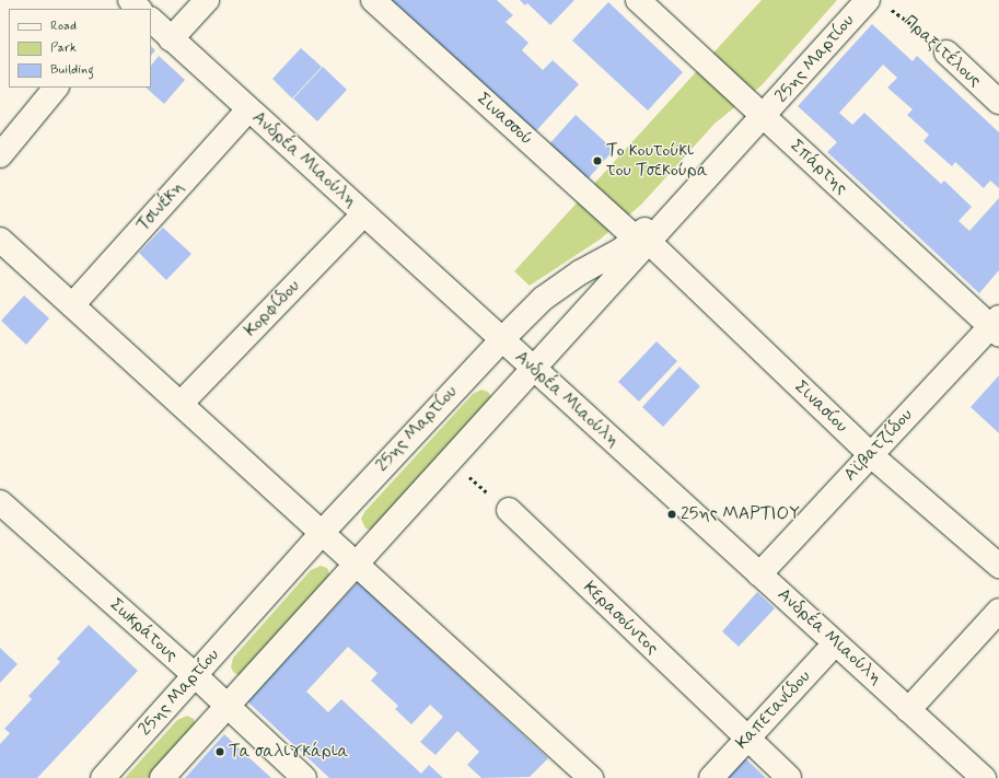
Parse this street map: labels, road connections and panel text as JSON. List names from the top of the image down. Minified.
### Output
{"streets":{"street":["Πραξιτέλους","25ης Μαρτίου","Σινασσού","Ανδρέα Μιαούλη","Σπάρτης","Τσινέκη","Κορφίδου","Σινασίου","Αϊβατζίδου","Κερασούντος","Σωκράτους","Καπετανίδου"]},"crossings":[["Πραξιτέλους","25ης Μαρτίου"],["25ης Μαρτίου","Σινασσού"],["25ης Μαρτίου","Ανδρέα Μιαούλη"],["25ης Μαρτίου","Σπάρτης"],["25ης Μαρτίου","Σινασίου"],["25ης Μαρτίου","Σωκράτους"],["Σινασσού","Σινασίου"],["Ανδρέα Μιαούλη","Τσινέκη"],["Ανδρέα Μιαούλη","Κορφίδου"],["Ανδρέα Μιαούλη","Αϊβατζίδου"],["Ανδρέα Μιαούλη","Καπετανίδου"],["Σπάρτης","Αϊβατζίδου"],["Σινασίου","Αϊβατζίδου"],["Κερασούντος","Καπετανίδου"]],"places":["Το κουτούκι του Τσεκούρα","25ης ΜΑΡΤΙΟΥ","Τα σαλιγκάρια"],"legend":["Road","Park","Building"]}
